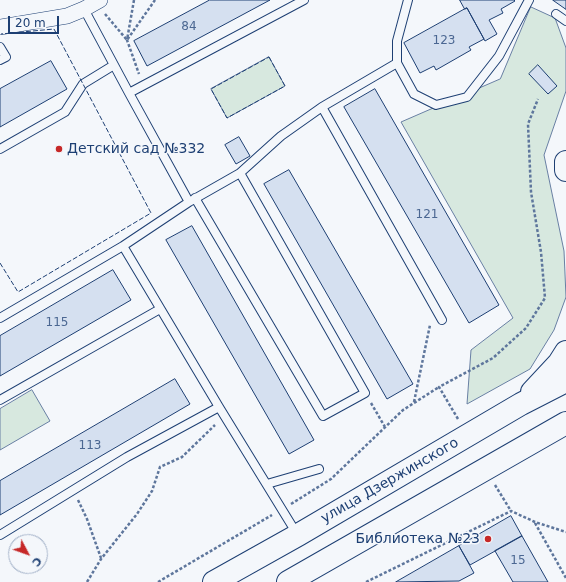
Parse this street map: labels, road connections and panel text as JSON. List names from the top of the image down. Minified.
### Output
{"streets":{"main road":["улица Дзержинского"]},"places":["Детский cад №332","Библиотека №23"],"house_numbers":["84","123","121","115","113","15"],"scale_bar":"20 m","north":"bottom right"}
